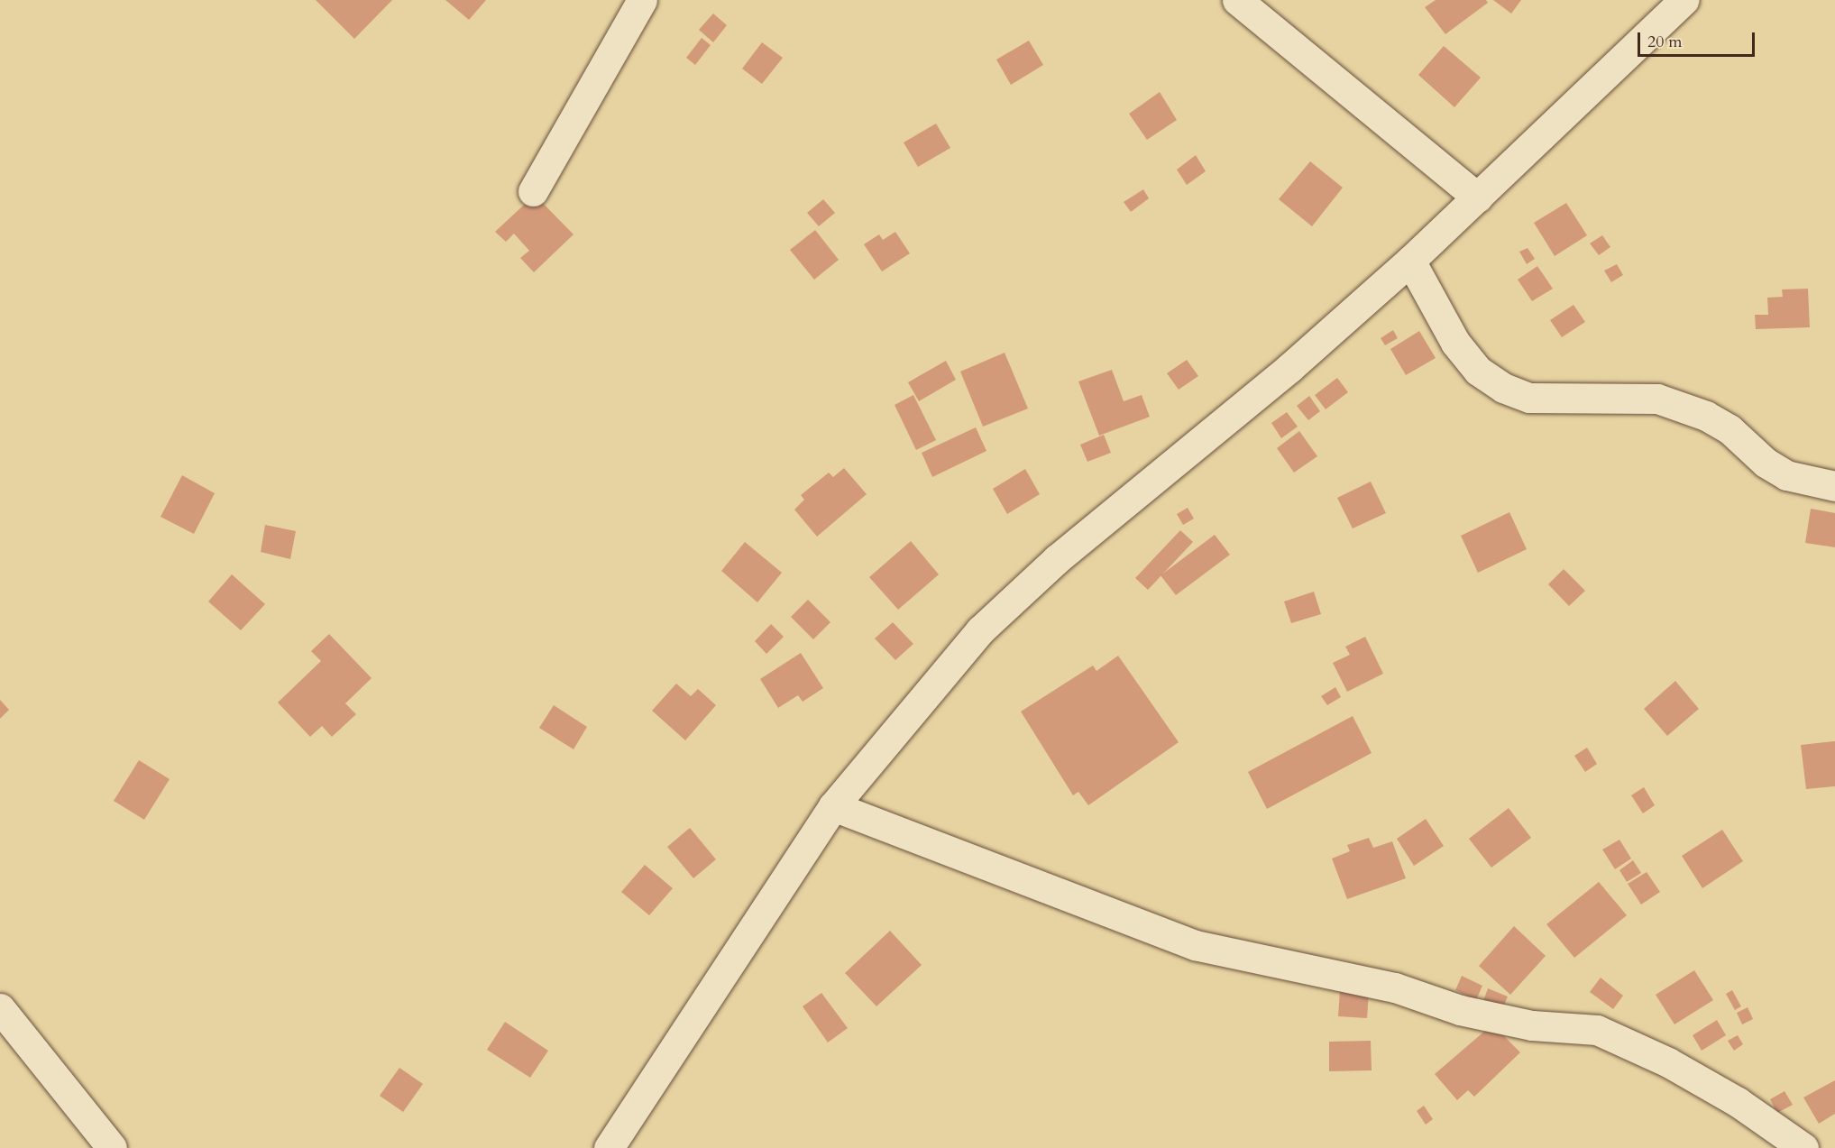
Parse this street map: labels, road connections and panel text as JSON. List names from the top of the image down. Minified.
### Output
{"scale_bar":"20 m"}
